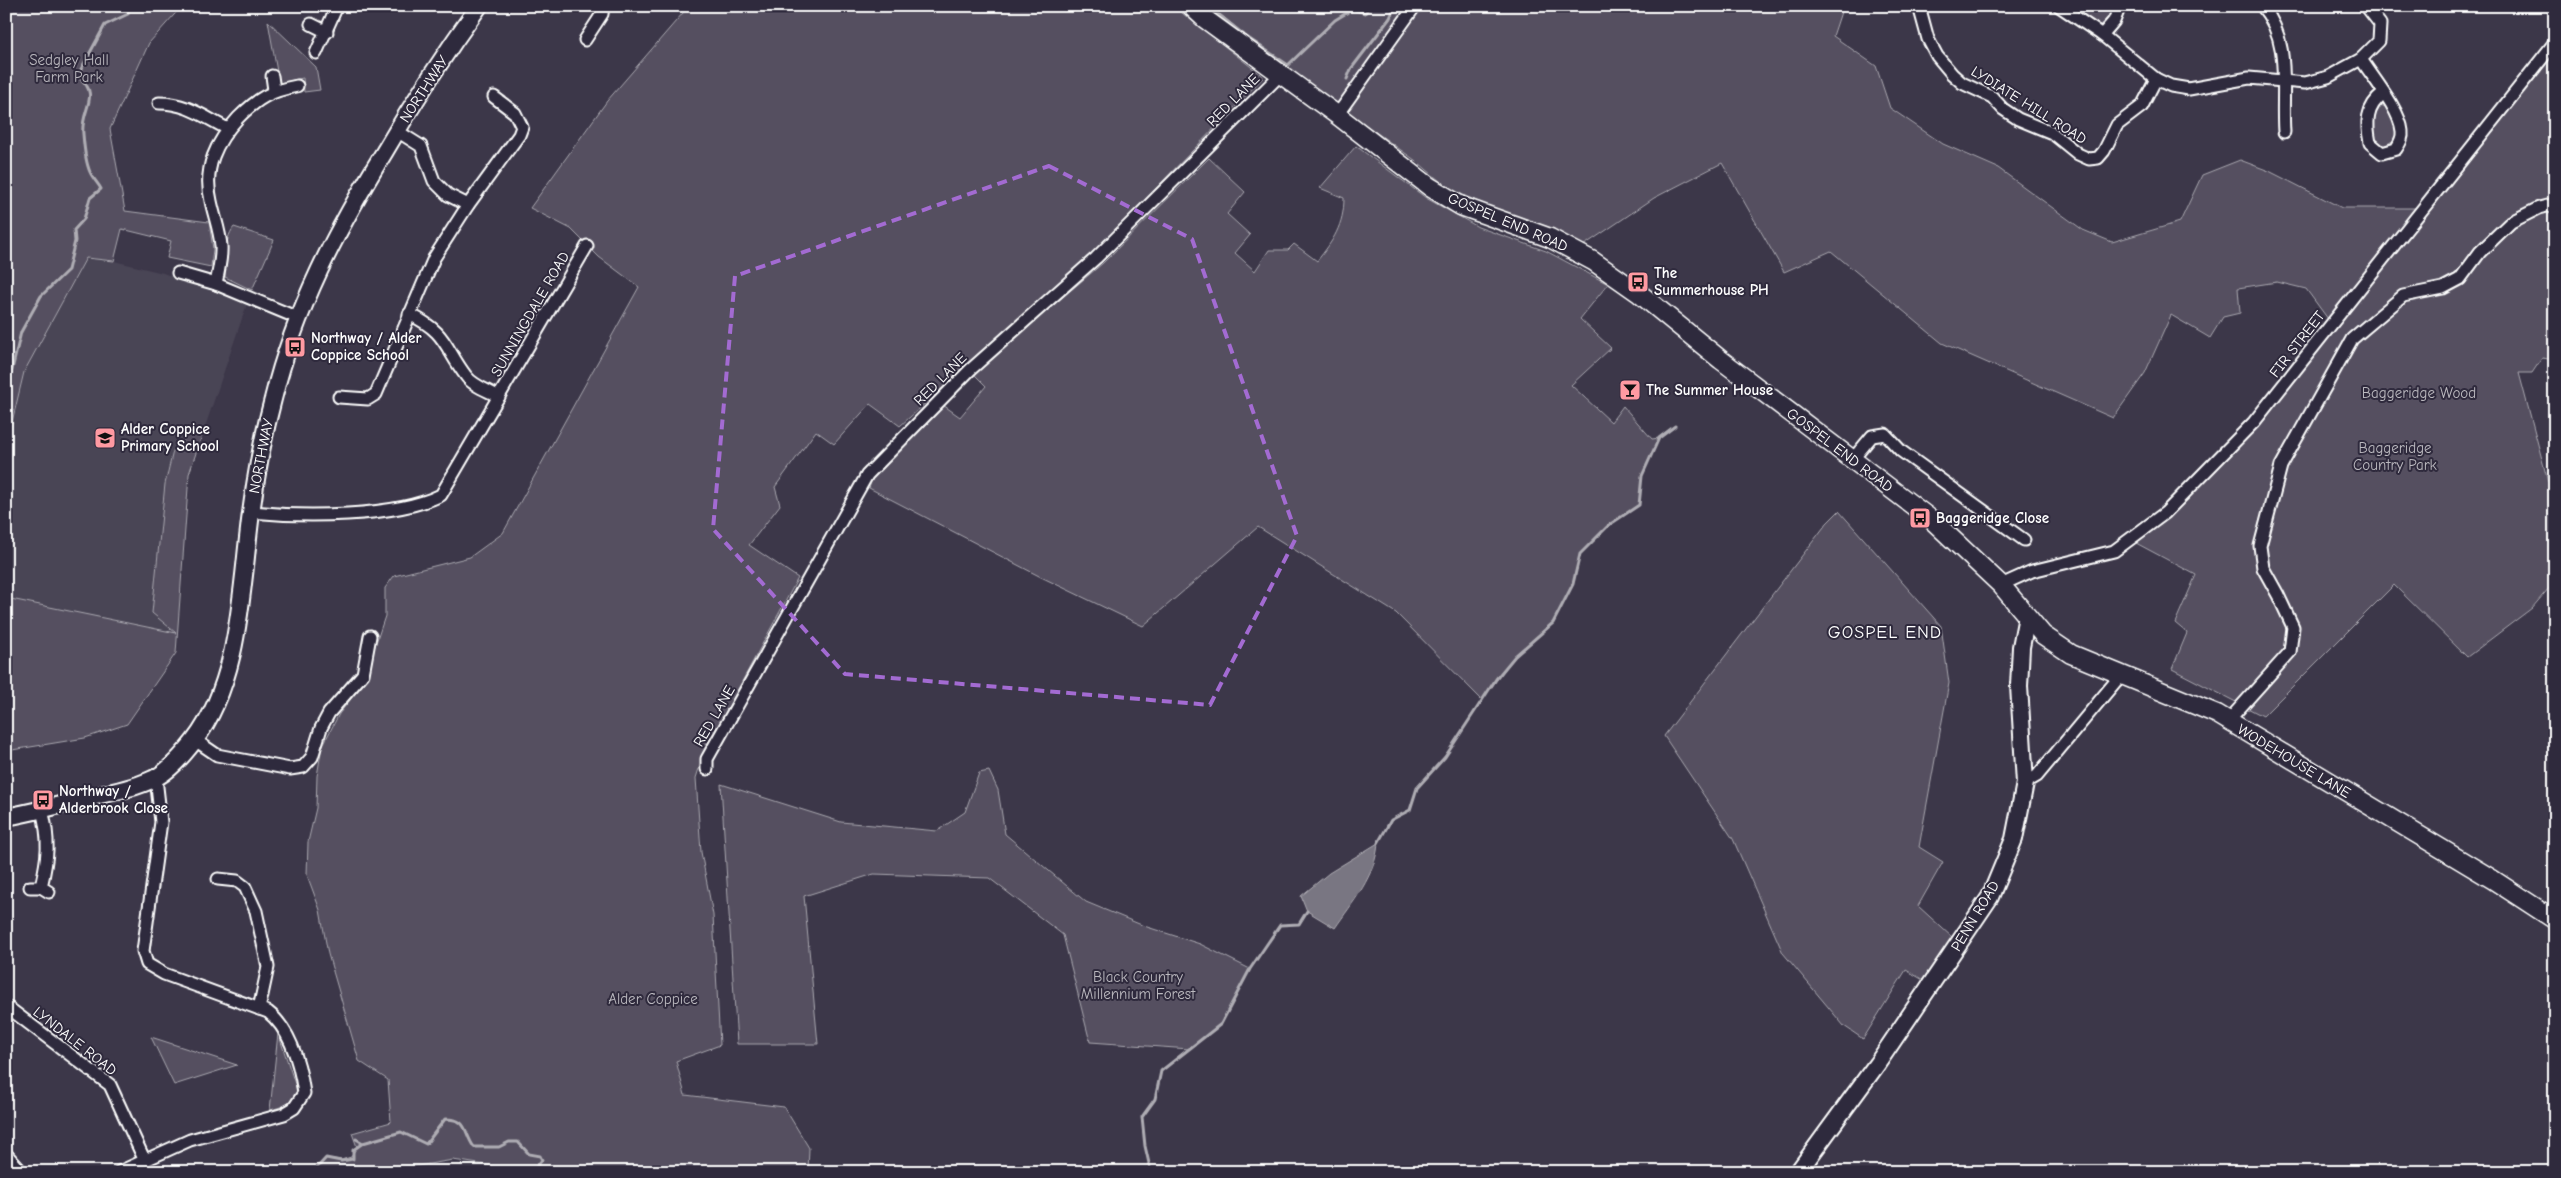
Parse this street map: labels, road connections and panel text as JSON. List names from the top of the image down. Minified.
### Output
{"streets":{"main road":["GOSPEL END ROAD","WODEHOUSE LANE"],"street":["NORTHWAY","RED LANE","LYDIATE HILL ROAD","SUNNINGDALE ROAD","FIR STREET","PENN ROAD","LYNDALE ROAD"]},"crossings":[["NORTHWAY","SUNNINGDALE ROAD"],["RED LANE","GOSPEL END ROAD"],["GOSPEL END ROAD","FIR STREET"],["GOSPEL END ROAD","WODEHOUSE LANE"],["GOSPEL END ROAD","PENN ROAD"],["WODEHOUSE LANE","PENN ROAD"]],"districts":["GOSPEL END"],"parks":["Sedgley Hall Farm Park","Baggeridge Wood","Baggeridge Country Park","Black Country Millennium Forest","Alder Coppice"],"places":{"bus stop":["The Summerhouse PH","Northway / Alder Coppice School","Baggeridge Close","Northway / Alderbrook Close"],"bar":["The Summer House"],"school or university":["Alder Coppice Primary School"]}}
